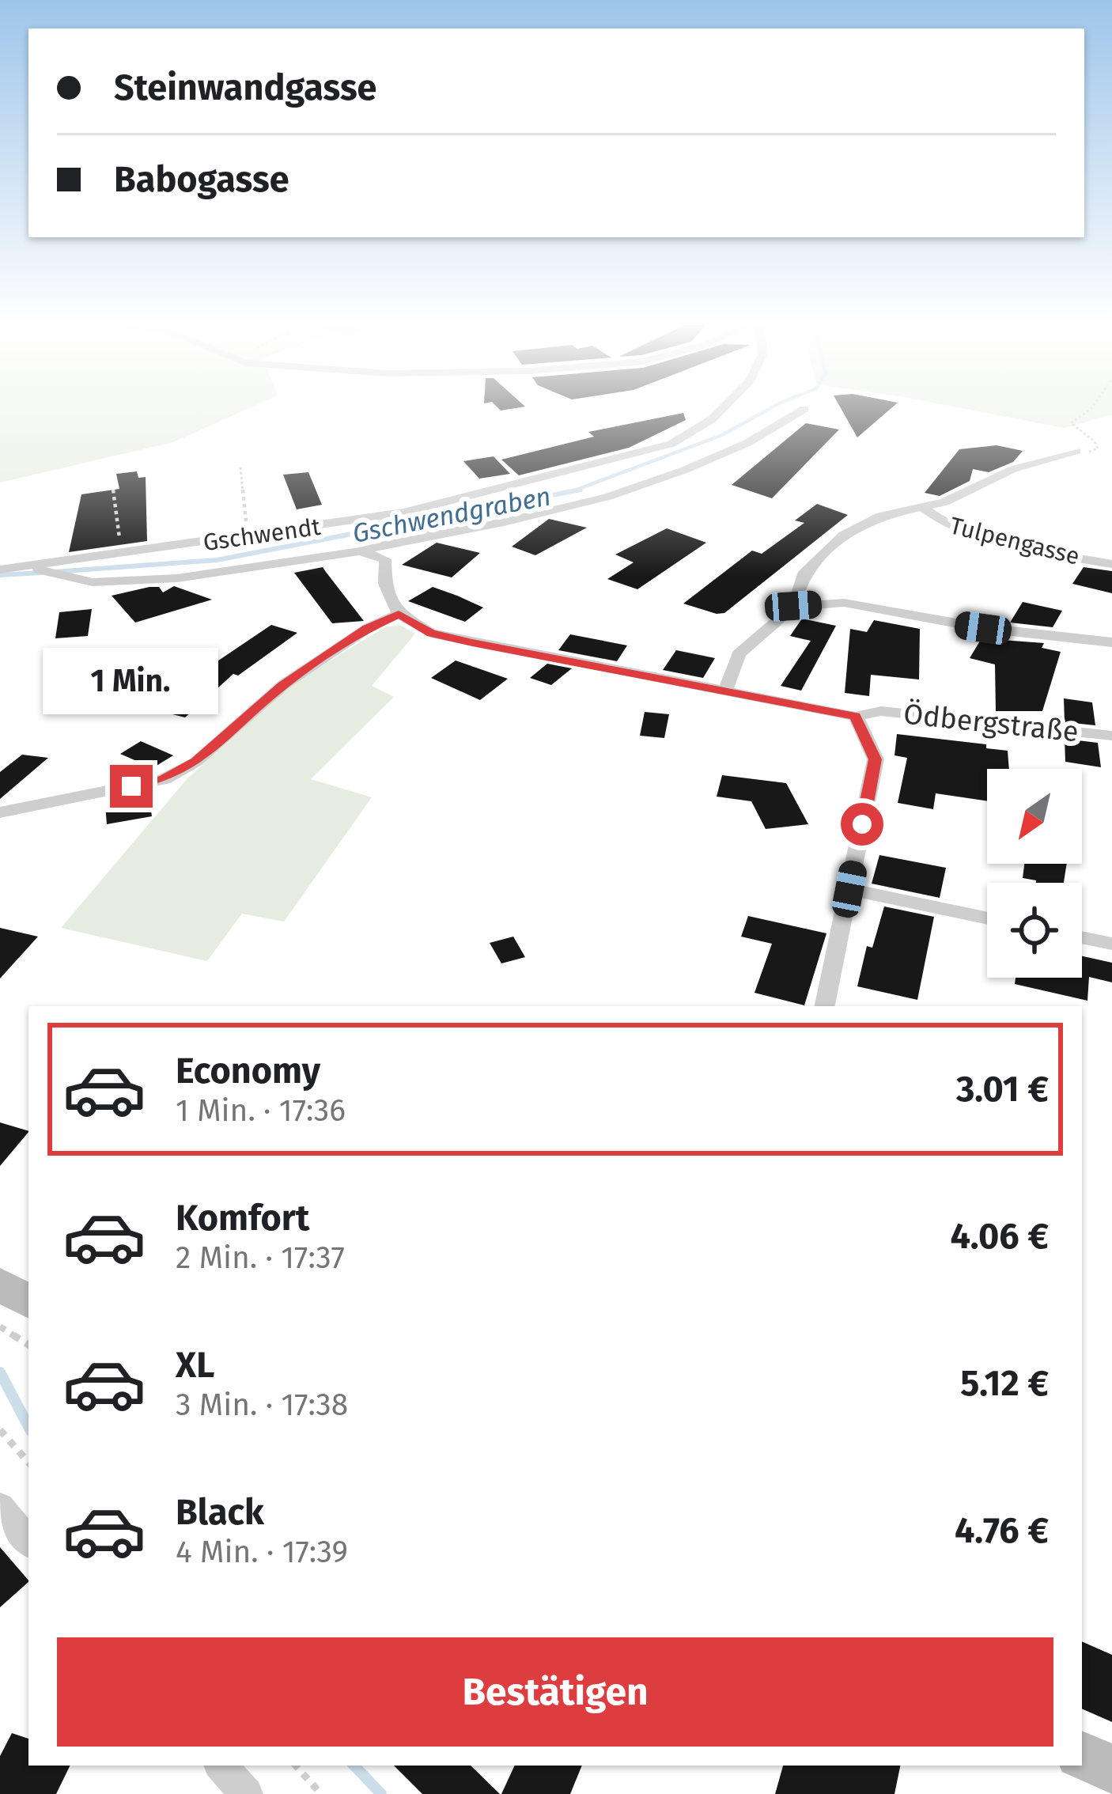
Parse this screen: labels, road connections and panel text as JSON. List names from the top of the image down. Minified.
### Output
{"streets":{"street":["Gschwendt","Tulpengasse","Ödbergstraße"]},"water":["Gschwendgraben"],"north":"bottom left","page":{"banner":["Steinwandgasse","Babogasse"],"bubble":"1 Min.","list":[{"name":"Economy","note":"1 Min. · 17:36","value":"3.01 €"},{"name":"Komfort","note":"2 Min. · 17:37","value":"4.06 €"},{"name":"XL","note":"3 Min. · 17:38","value":"5.12 €"},{"name":"Black","note":"4 Min. · 17:39","value":"4.76 €"}],"buttons":"Bestätigen"}}
